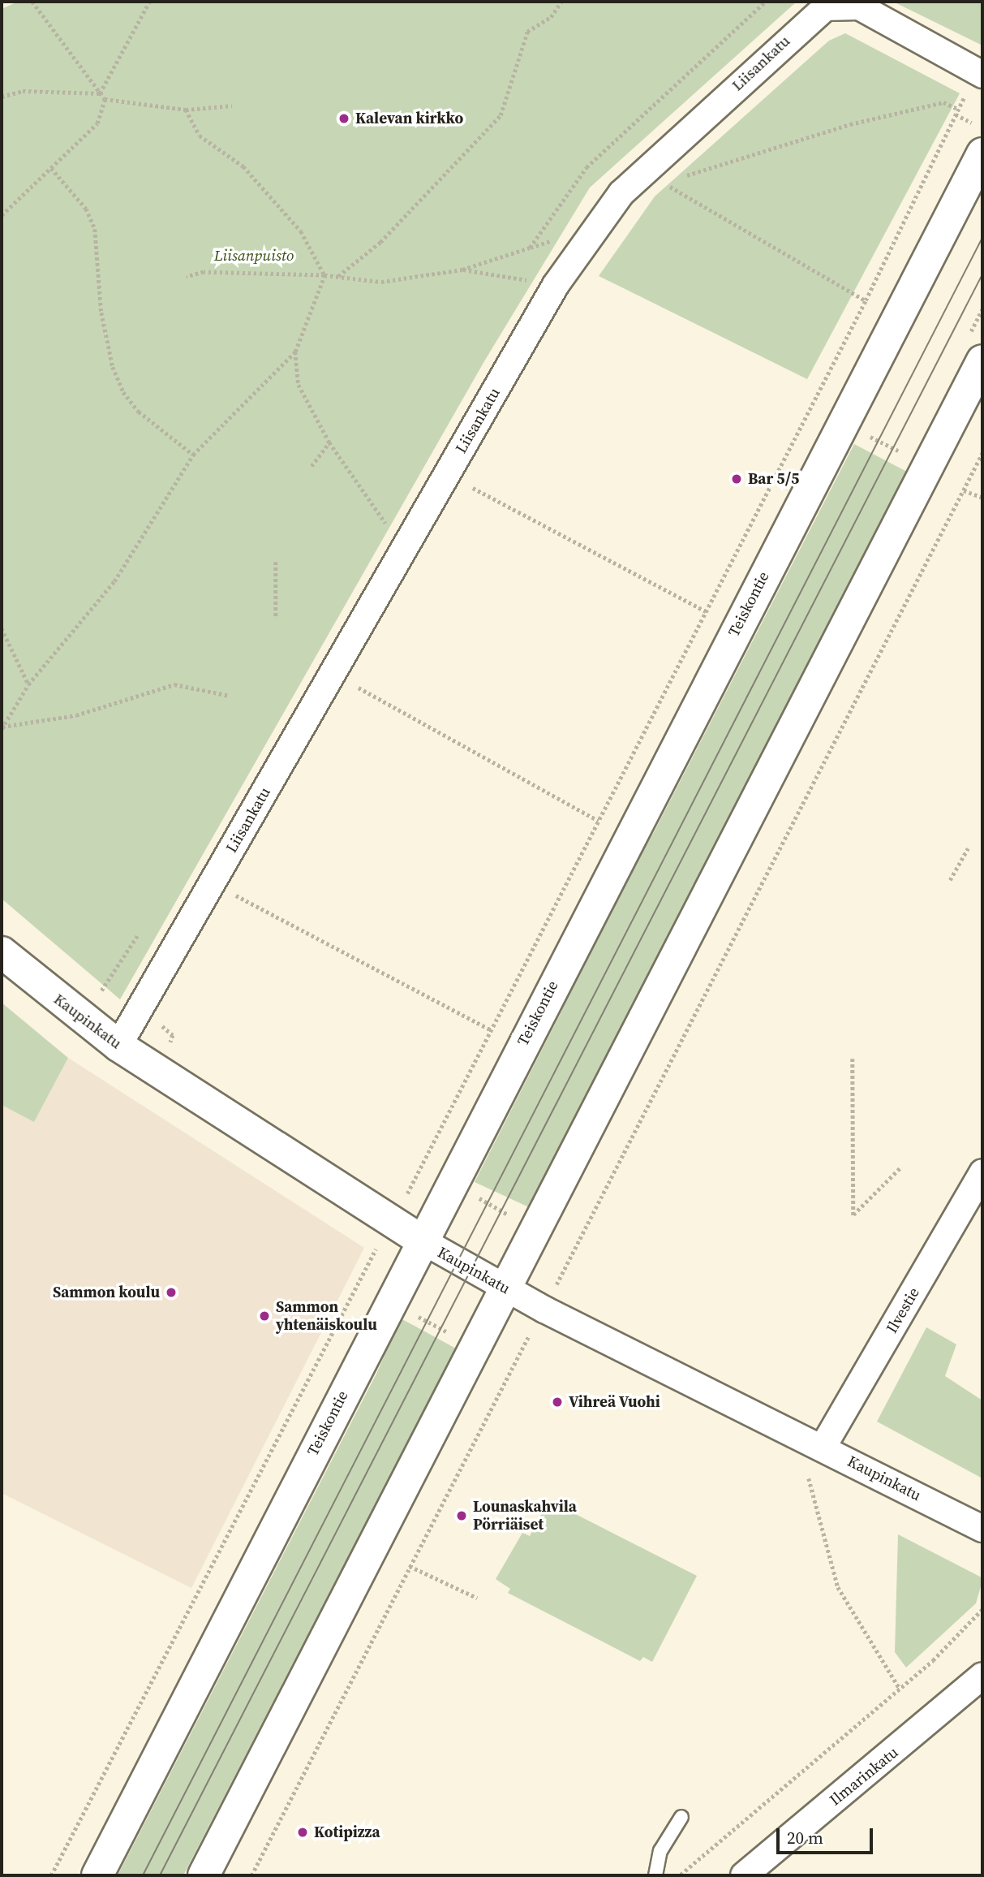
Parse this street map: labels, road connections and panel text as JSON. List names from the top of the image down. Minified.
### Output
{"streets":{"main road":["Teiskontie","Kaupinkatu"],"street":["Liisankatu","Ilvestie","Ilmarinkatu"]},"crossings":[["Liisankatu","Kaupinkatu"],["Teiskontie","Kaupinkatu"],["Kaupinkatu","Ilvestie"]],"parks":["Liisanpuisto"],"places":["Kalevan kirkko","Bar 5/5","Sammon koulu","Sammon yhtenäiskoulu","Vihreä Vuohi","Lounaskahvila Pörriäiset","Kotipizza"],"scale_bar":"20 m"}
